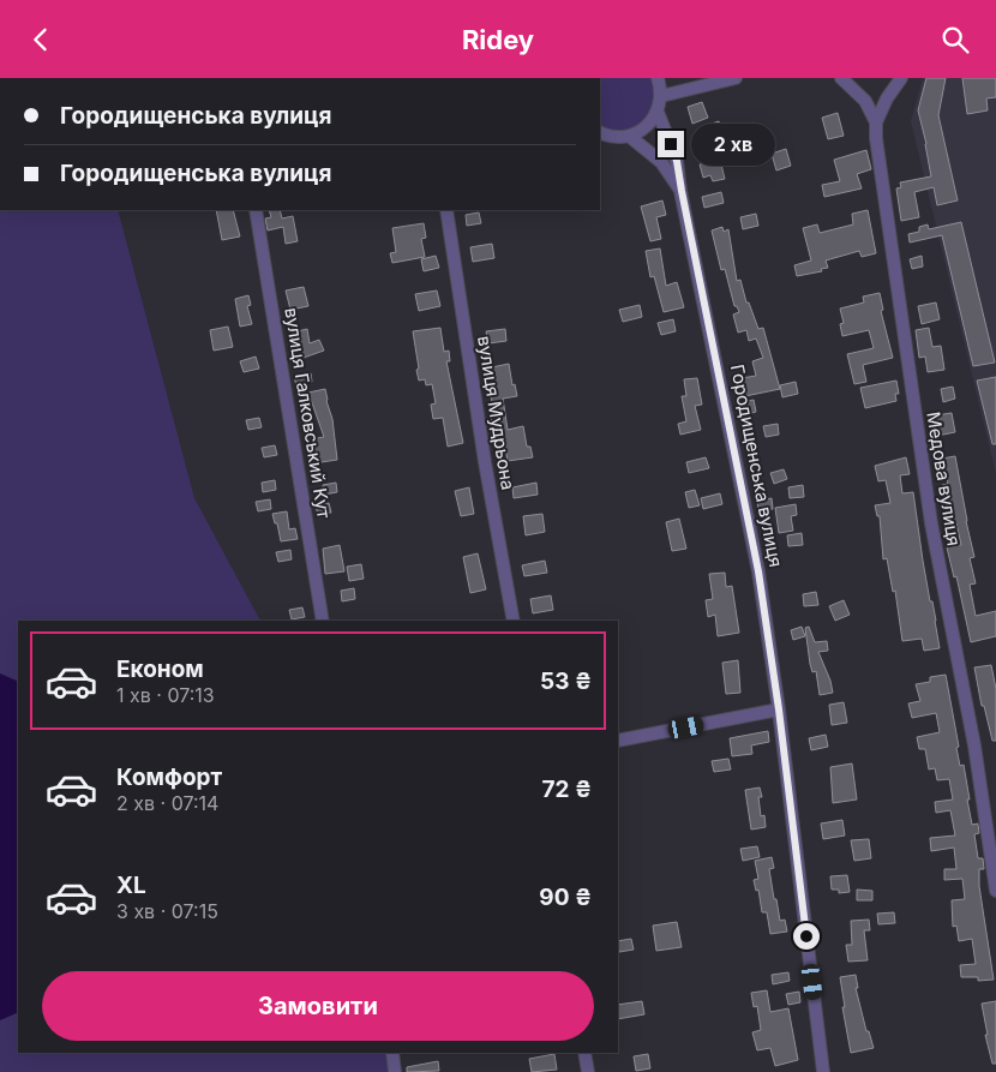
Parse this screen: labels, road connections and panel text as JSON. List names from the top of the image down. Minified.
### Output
{"streets":{"street":["вулиця Галковський Кут","вулиця Мудрьона","Городищенська вулиця","Медова вулиця"]},"page":{"header":"Ridey","banner":["Городищенська вулиця","Городищенська вулиця"],"bubble":"2 хв","list":[{"name":"Економ","note":"1 хв · 07:13","value":"53 ₴"},{"name":"Комфорт","note":"2 хв · 07:14","value":"72 ₴"},{"name":"XL","note":"3 хв · 07:15","value":"90 ₴"}],"buttons":"Замовити"}}
